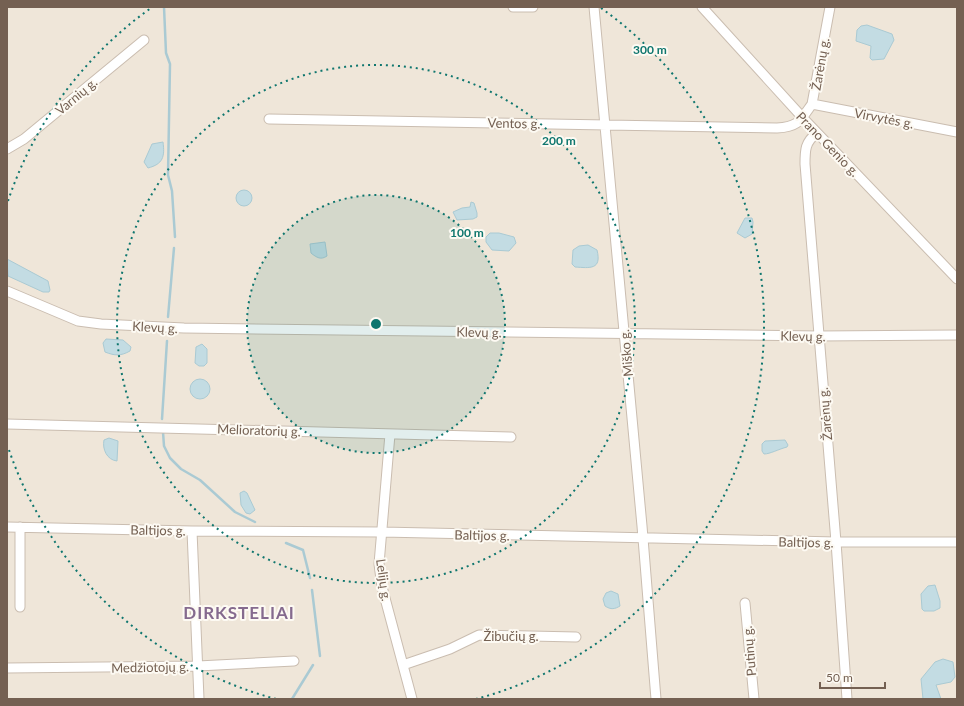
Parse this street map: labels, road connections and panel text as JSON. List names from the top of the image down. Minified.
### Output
{"streets":{"street":["Žarėnų g.","Varnių g.","Virvytės g.","Ventos g.","Prano Genio g.","Klevų g.","Miško g.","Melioratorių g.","Baltijos g.","Lelijų g.","Žibučių g.","Putinų g.","Medžiotojų g."]},"crossings":[["Žarėnų g.","Virvytės g."],["Žarėnų g.","Ventos g."],["Žarėnų g.","Prano Genio g."],["Žarėnų g.","Klevų g."],["Žarėnų g.","Baltijos g."],["Ventos g.","Prano Genio g."],["Ventos g.","Miško g."],["Klevų g.","Miško g."],["Miško g.","Baltijos g."],["Melioratorių g.","Lelijų g."],["Baltijos g.","Lelijų g."],["Lelijų g.","Žibučių g."]],"districts":["DIRKSTELIAI"],"scale_bar":"50 m","rings":["300 m","200 m","100 m"]}
